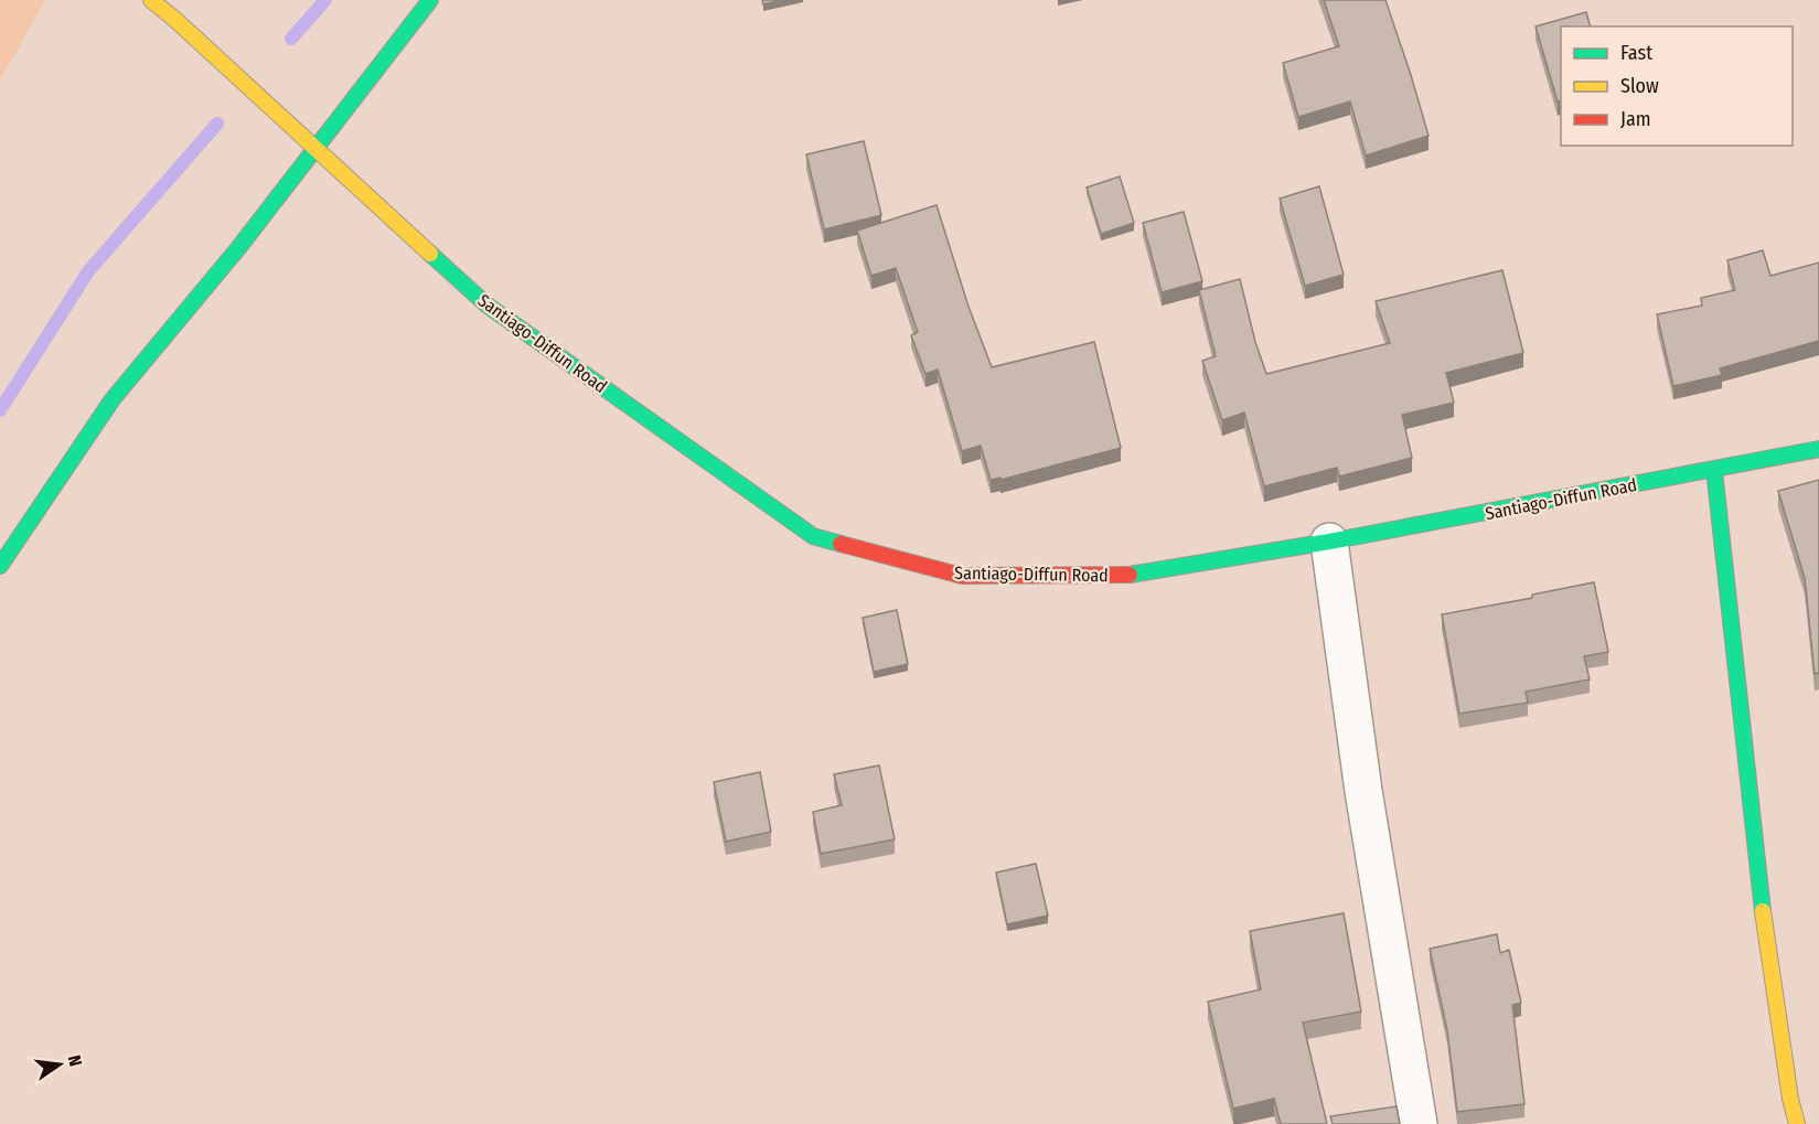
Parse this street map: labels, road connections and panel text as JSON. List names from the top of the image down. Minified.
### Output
{"streets":{"main road":["Santiago-Diffun Road"]},"legend":["Fast","Slow","Jam"],"north":"right"}
